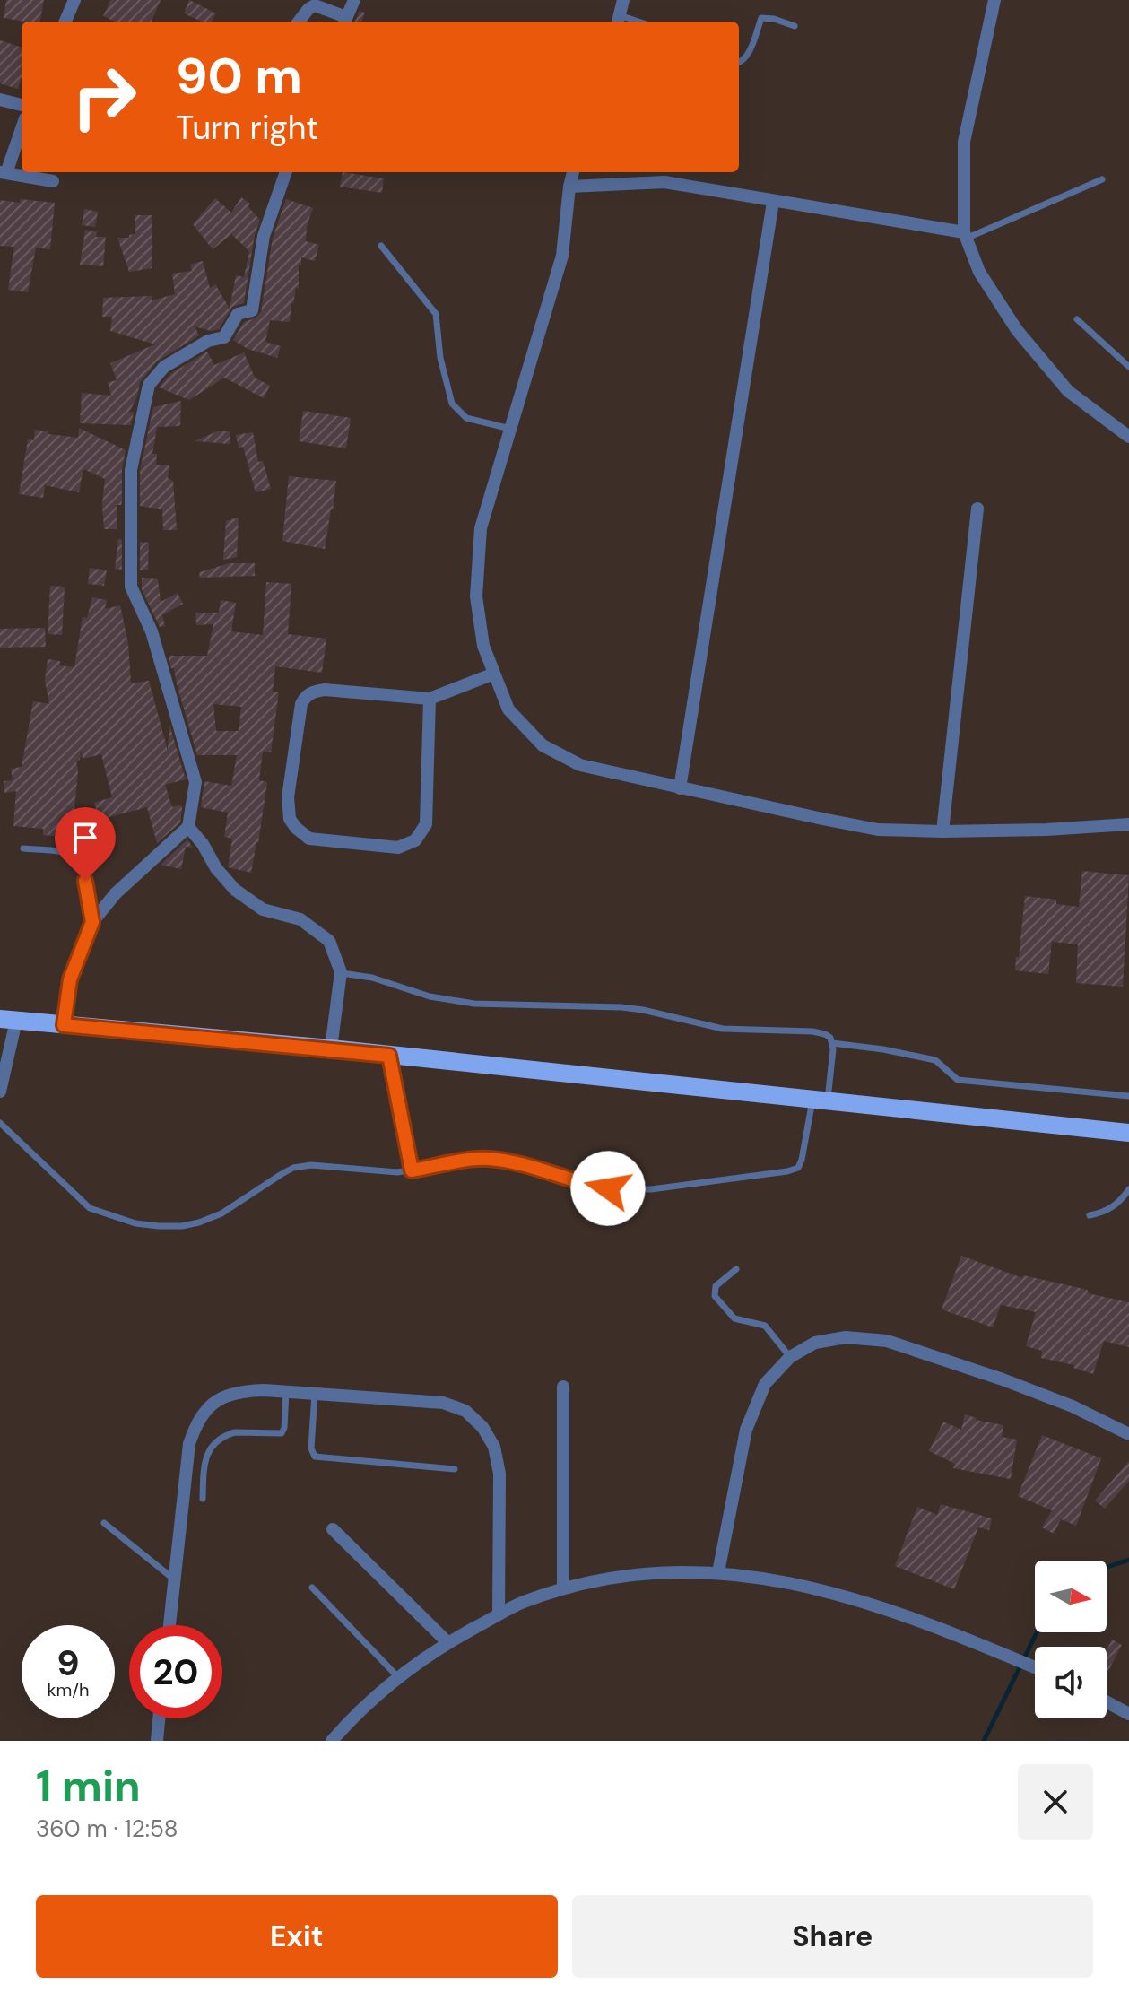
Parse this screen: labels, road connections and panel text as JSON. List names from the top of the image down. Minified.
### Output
{"north":"right","page":{"turn":["90 m","Turn right"],"speed":"9 km/h","limit":"20","heading":["1 min","360 m · 12:58"],"buttons":["Exit","Share"]}}
